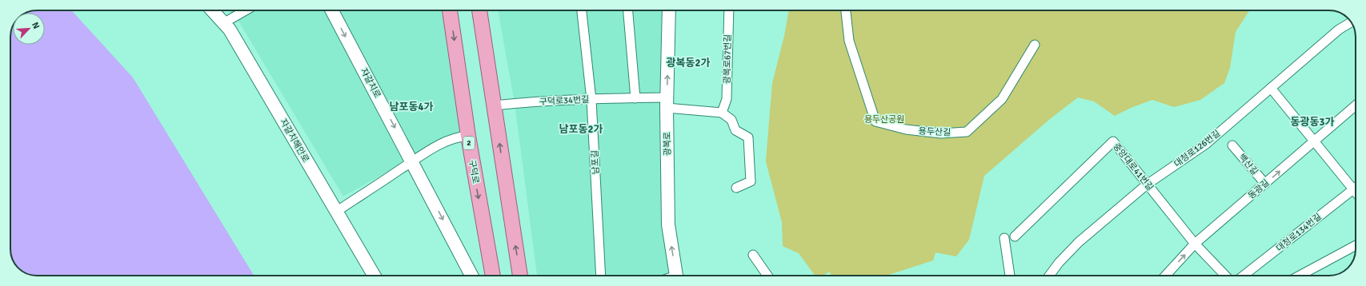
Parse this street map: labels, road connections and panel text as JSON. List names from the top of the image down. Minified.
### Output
{"streets":{"main road":["자갈치로","자갈치해안로","2","광복로","구덕로"],"street":["광복로67번길","구덕로34번길","용두산길","대청로126번길","남포길","백산길","중앙대로41번길","동광길","대청로134번길"]},"crossings":[["구덕로34번길","광복로"],["구덕로34번길","남포길"],["대청로126번길","중앙대로41번길"],["백산길","동광길"],["중앙대로41번길","동광길"]],"one_way":["광복로","동광길"],"districts":["광복동2가","남포동4가","동광동3가","남포동2가"],"parks":["용두산공원"],"north":"top right"}
